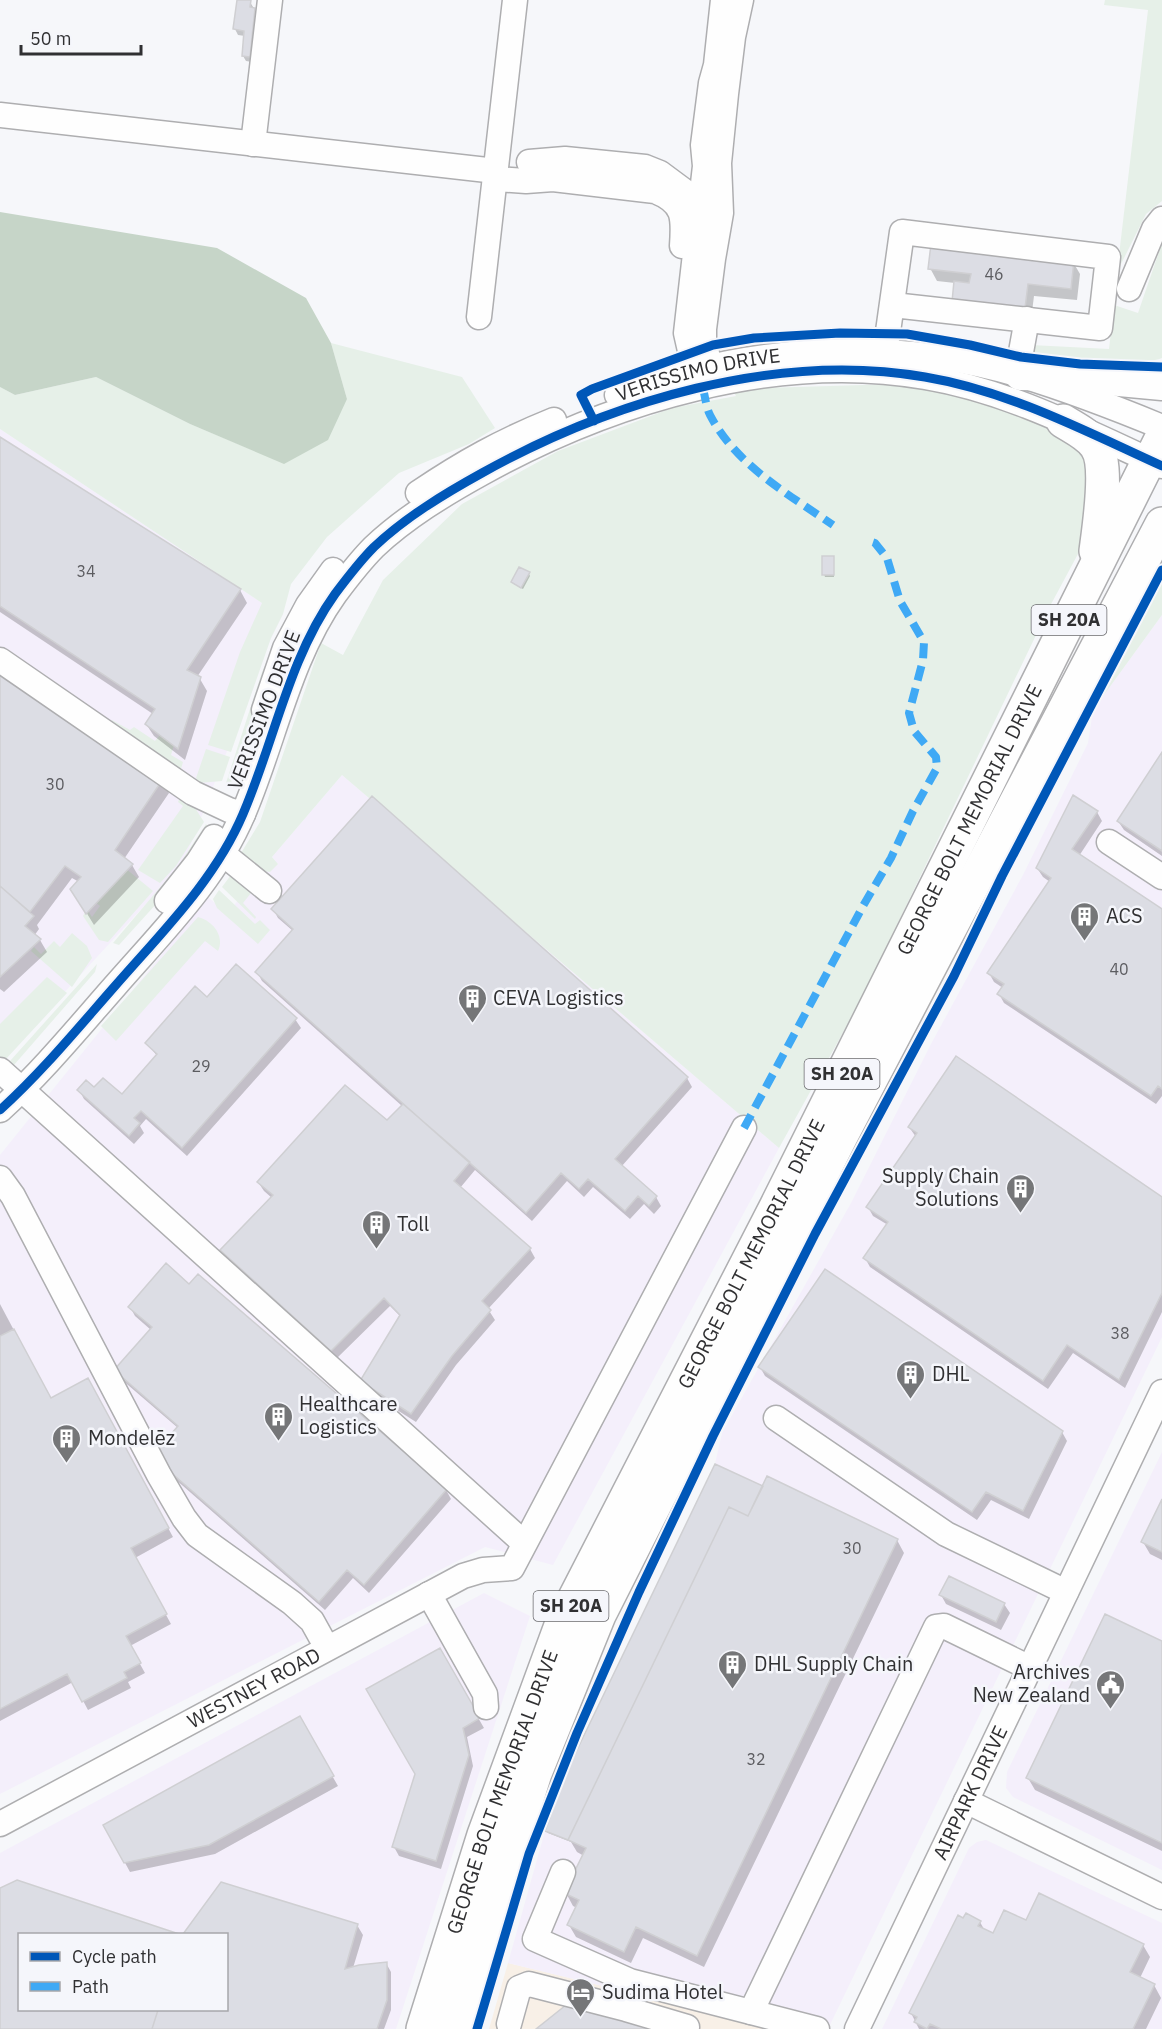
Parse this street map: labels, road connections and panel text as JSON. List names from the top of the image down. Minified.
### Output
{"streets":{"highway":["SH 20A","GEORGE BOLT MEMORIAL DRIVE"],"street":["VERISSIMO DRIVE","WESTNEY ROAD","AIRPARK DRIVE"]},"crossings":[["VERISSIMO DRIVE","GEORGE BOLT MEMORIAL DRIVE"]],"places":{"building":["ACS","CEVA Logistics","Supply Chain Solutions","Toll","DHL","Healthcare Logistics","Mondelēz","DHL Supply Chain"],"public building":["Archives New Zealand"],"hotel":["Sudima Hotel"]},"house_numbers":["46","34","30","40","29","38","30","32"],"legend":["Cycle path","Path"],"scale_bar":"50 m"}
